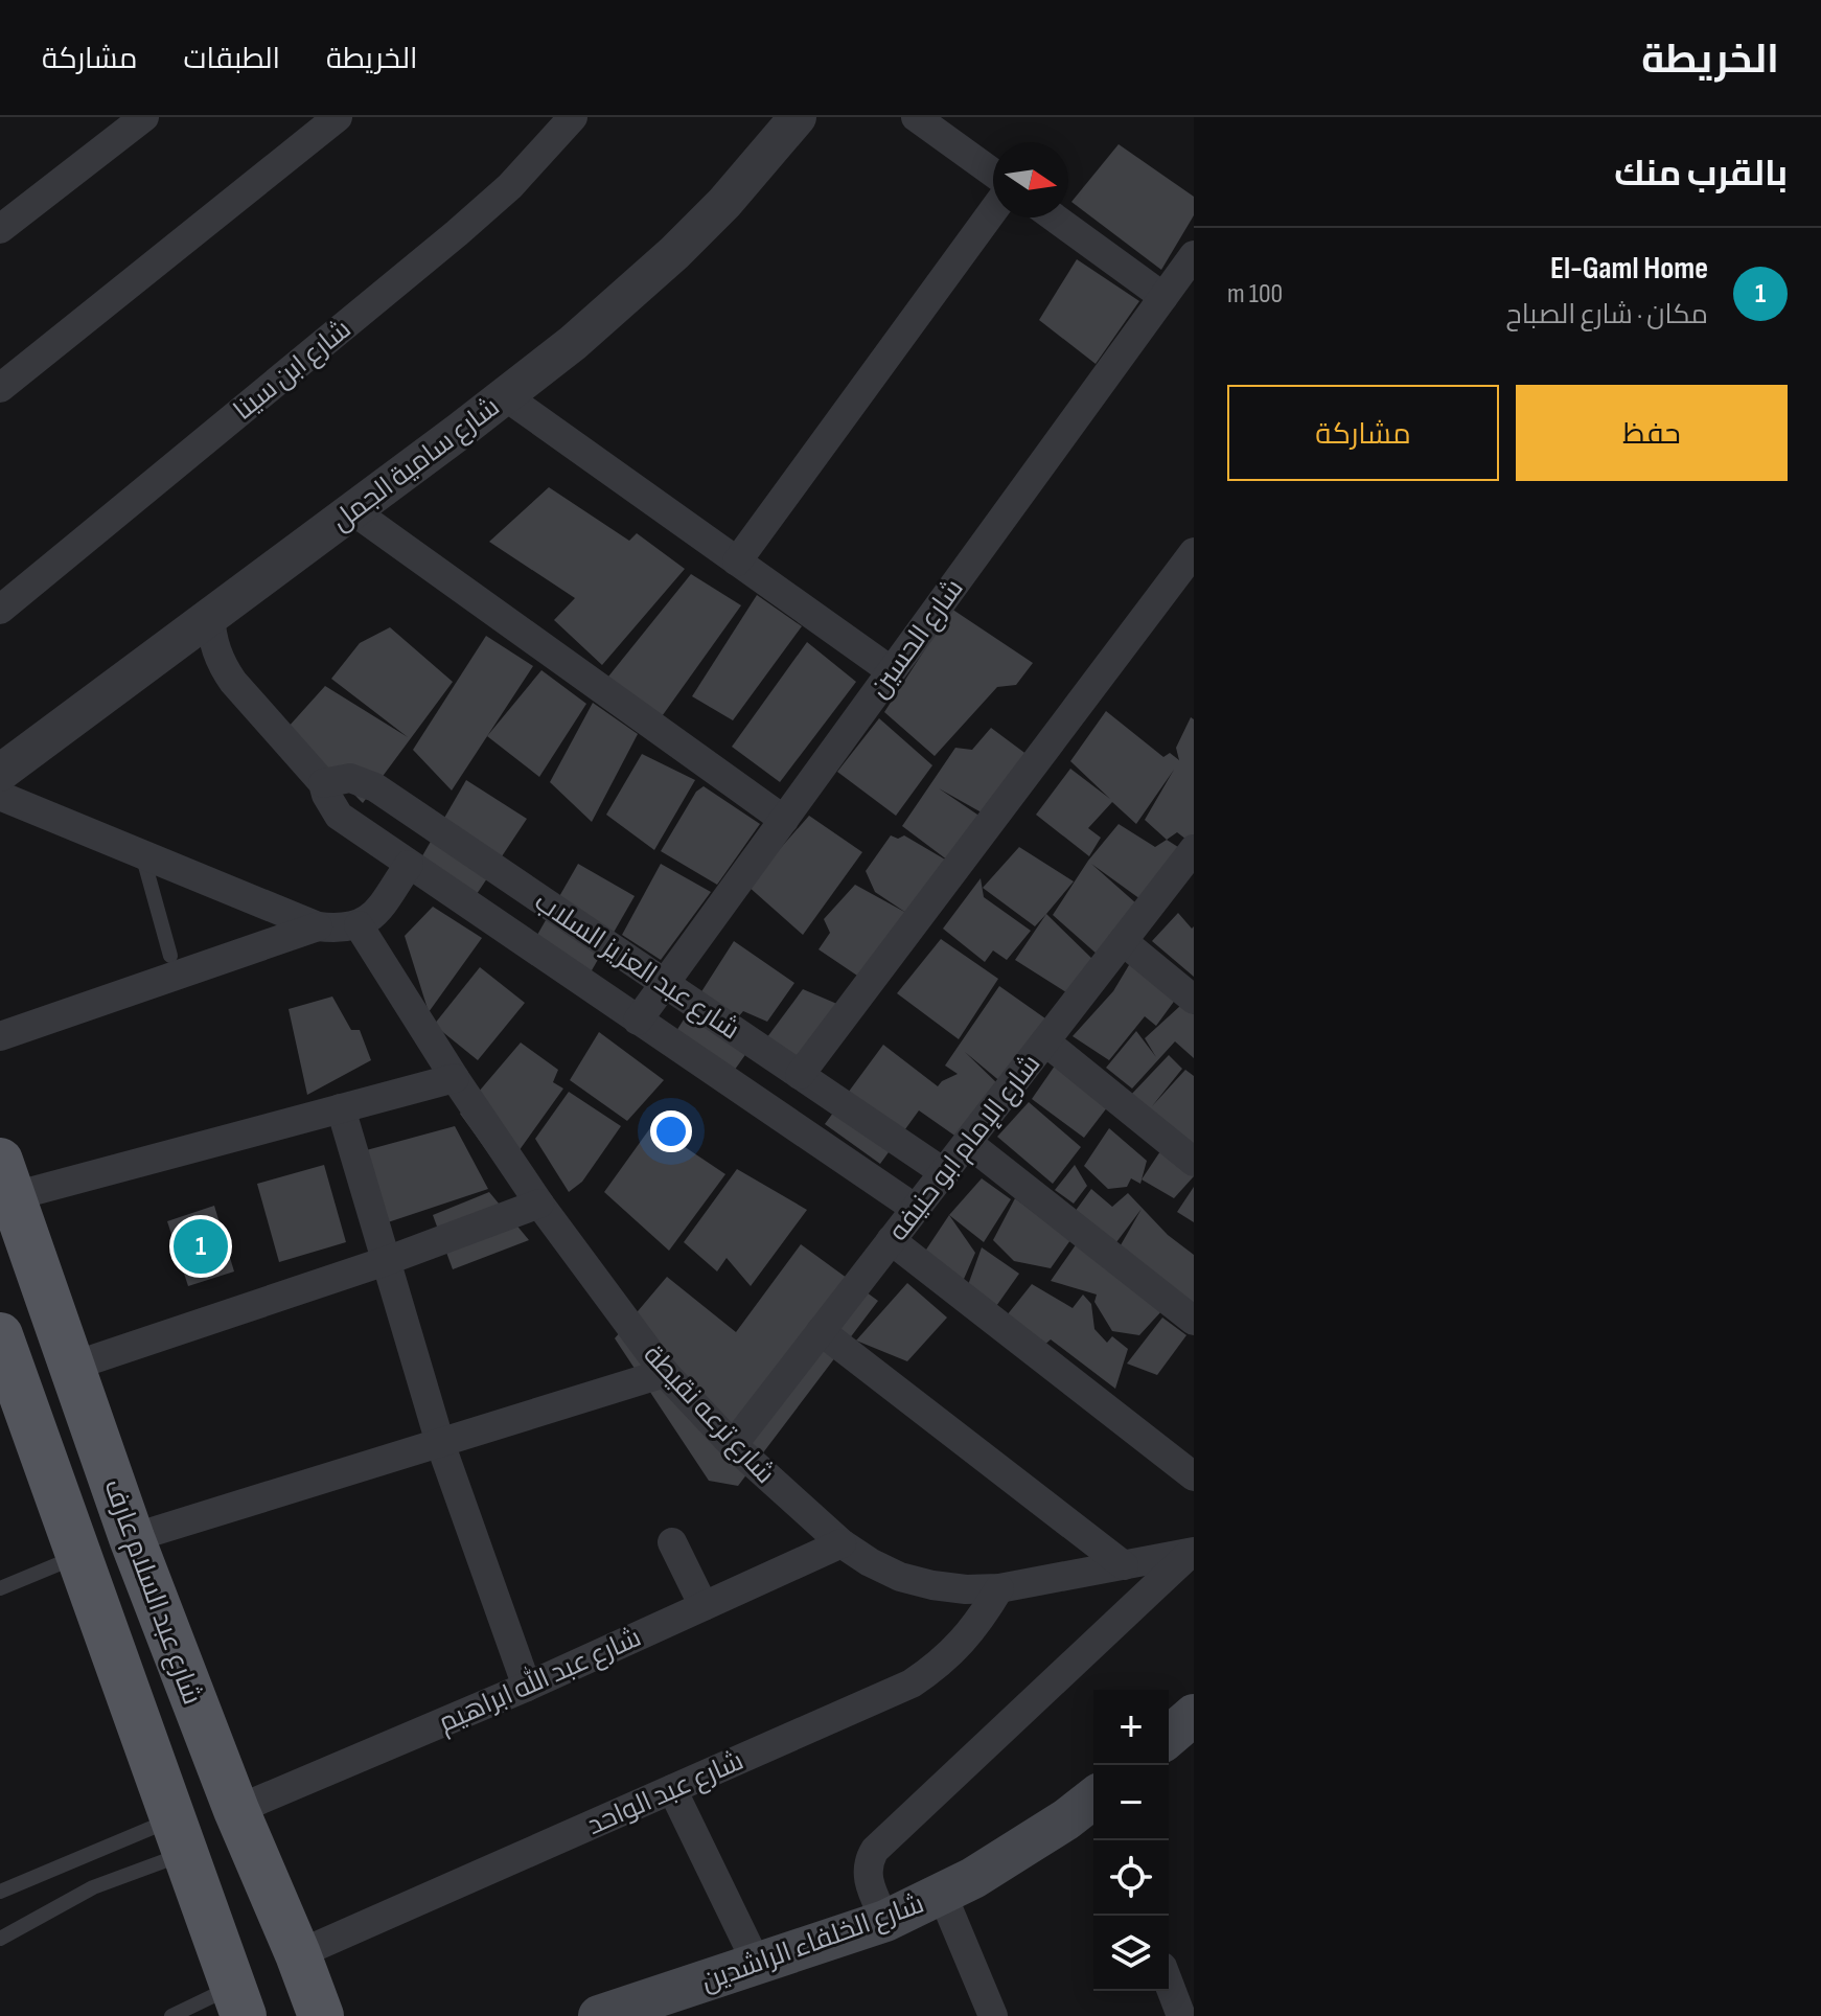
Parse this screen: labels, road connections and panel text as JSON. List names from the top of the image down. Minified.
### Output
{"streets":{"main road":["شارع عبد السلام عارف","شارع الخلفاء الراشدين"],"street":["شارع ابن سينا","شارع سامية الجمل","شارع الحسين","شارع عبد العزيز السلاب","شارع الإمام ابو حنيفه","شارع ترعه نقيطة","شارع عبد الله ابراهيم","شارع عبد الواحد"]},"crossings":[["شارع سامية الجمل","شارع عبد العزيز السلاب"],["شارع الحسين","شارع عبد العزيز السلاب"],["شارع عبد العزيز السلاب","شارع الإمام ابو حنيفه"],["شارع الإمام ابو حنيفه","شارع ترعه نقيطة"],["شارع ترعه نقيطة","شارع عبد الله ابراهيم"],["شارع ترعه نقيطة","شارع عبد الواحد"],["شارع عبد السلام عارف","شارع عبد الله ابراهيم"],["شارع عبد السلام عارف","شارع عبد الواحد"]],"north":"right","page":{"header":"الخريطة","nav":["الخريطة","الطبقات","مشاركة"],"heading":"بالقرب منك","list":[{"mark":"1","name":"El-Gaml Home","note":"مكان · شارع الصباح","value":"100 m"}],"buttons":["حفظ","مشاركة"],"pins":"1","map_buttons":["+","−"]}}
